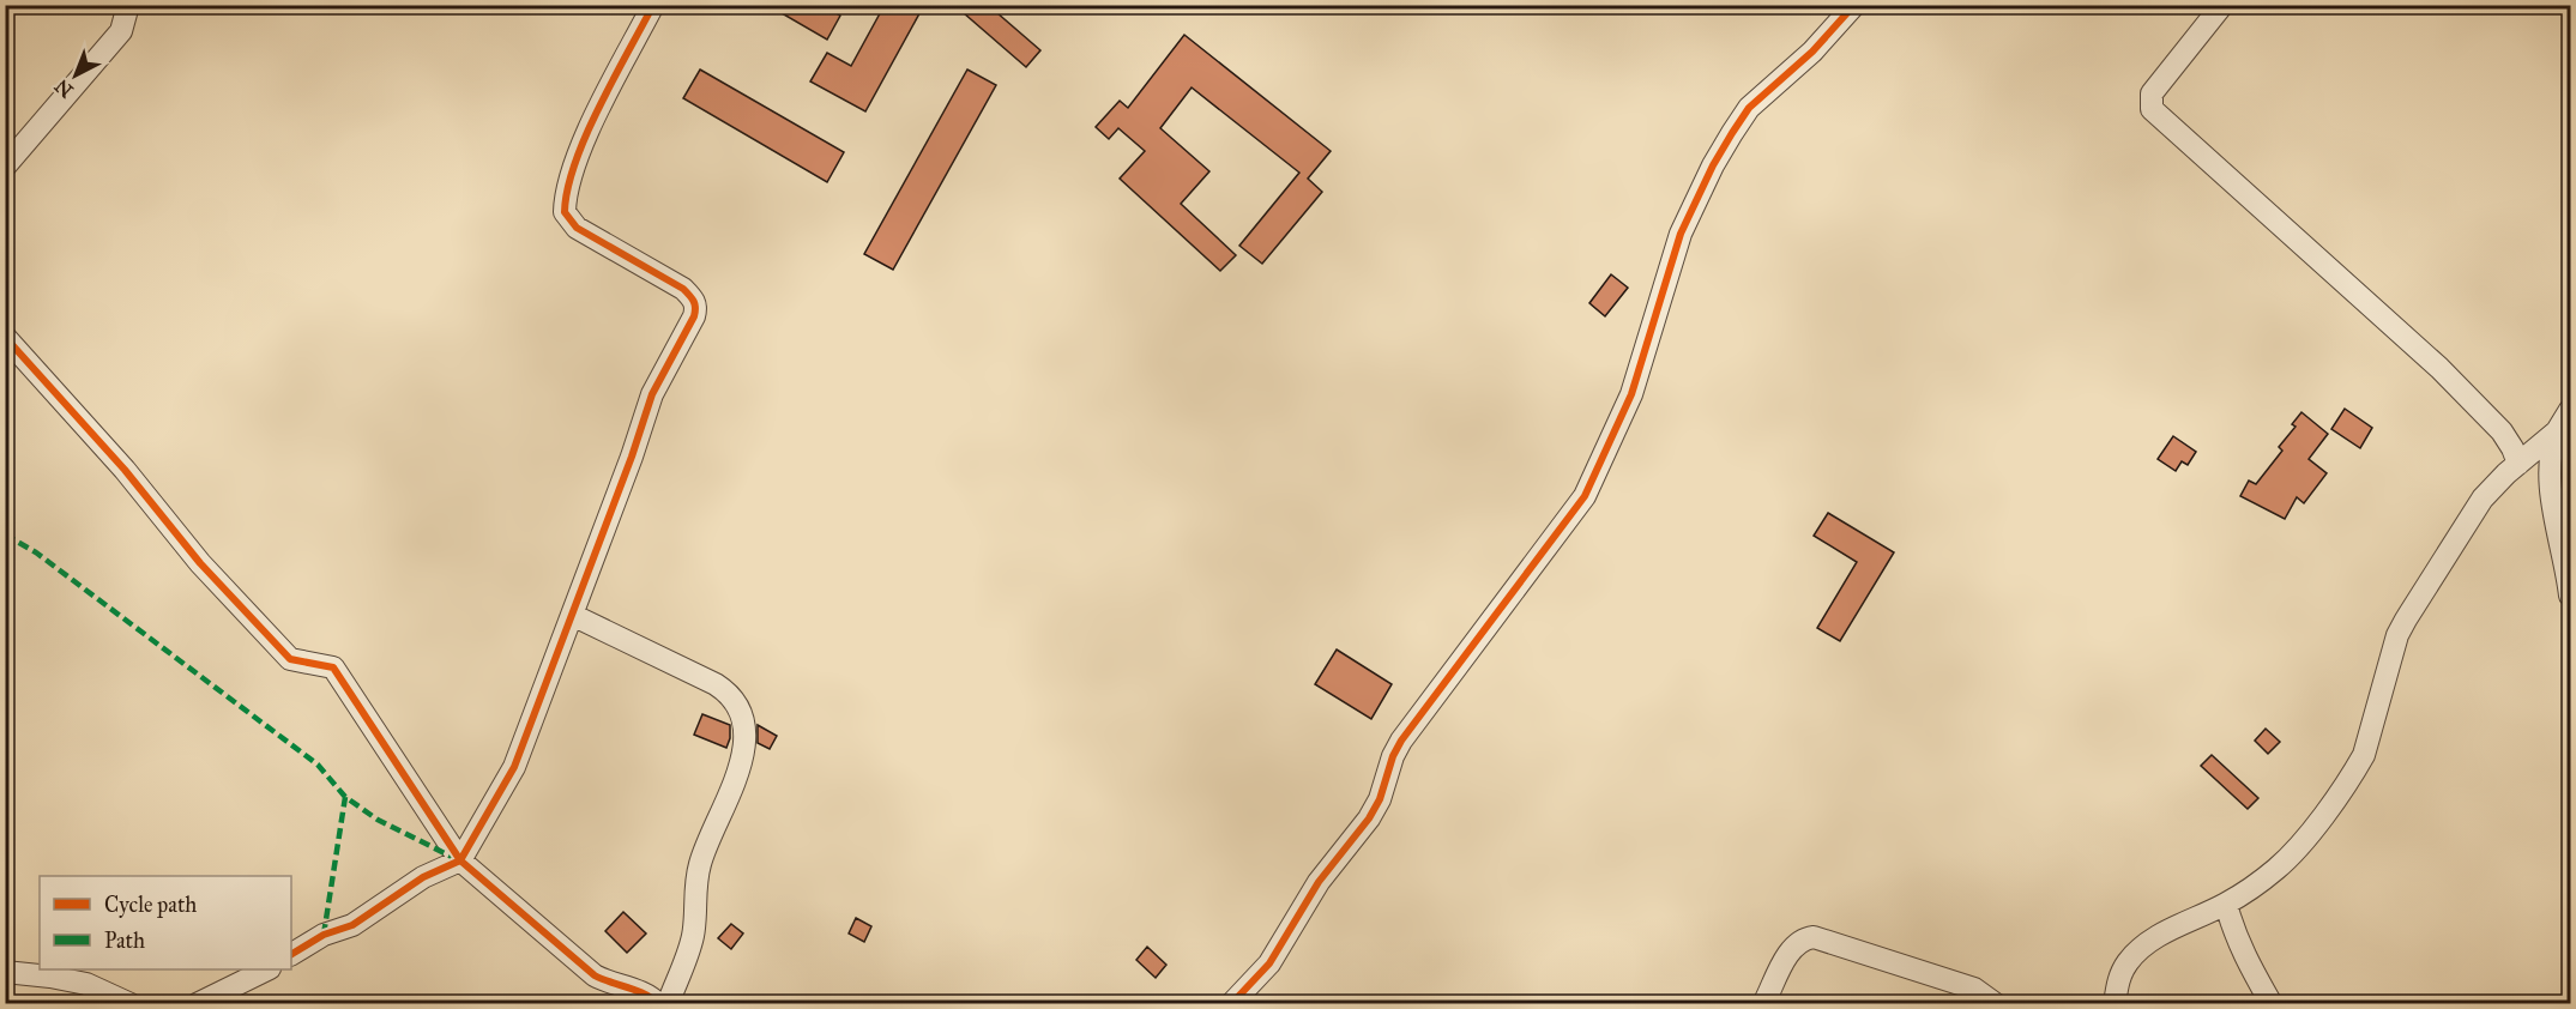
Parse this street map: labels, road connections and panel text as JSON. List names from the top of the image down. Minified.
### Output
{"legend":["Cycle path","Path"],"north":"bottom left"}
